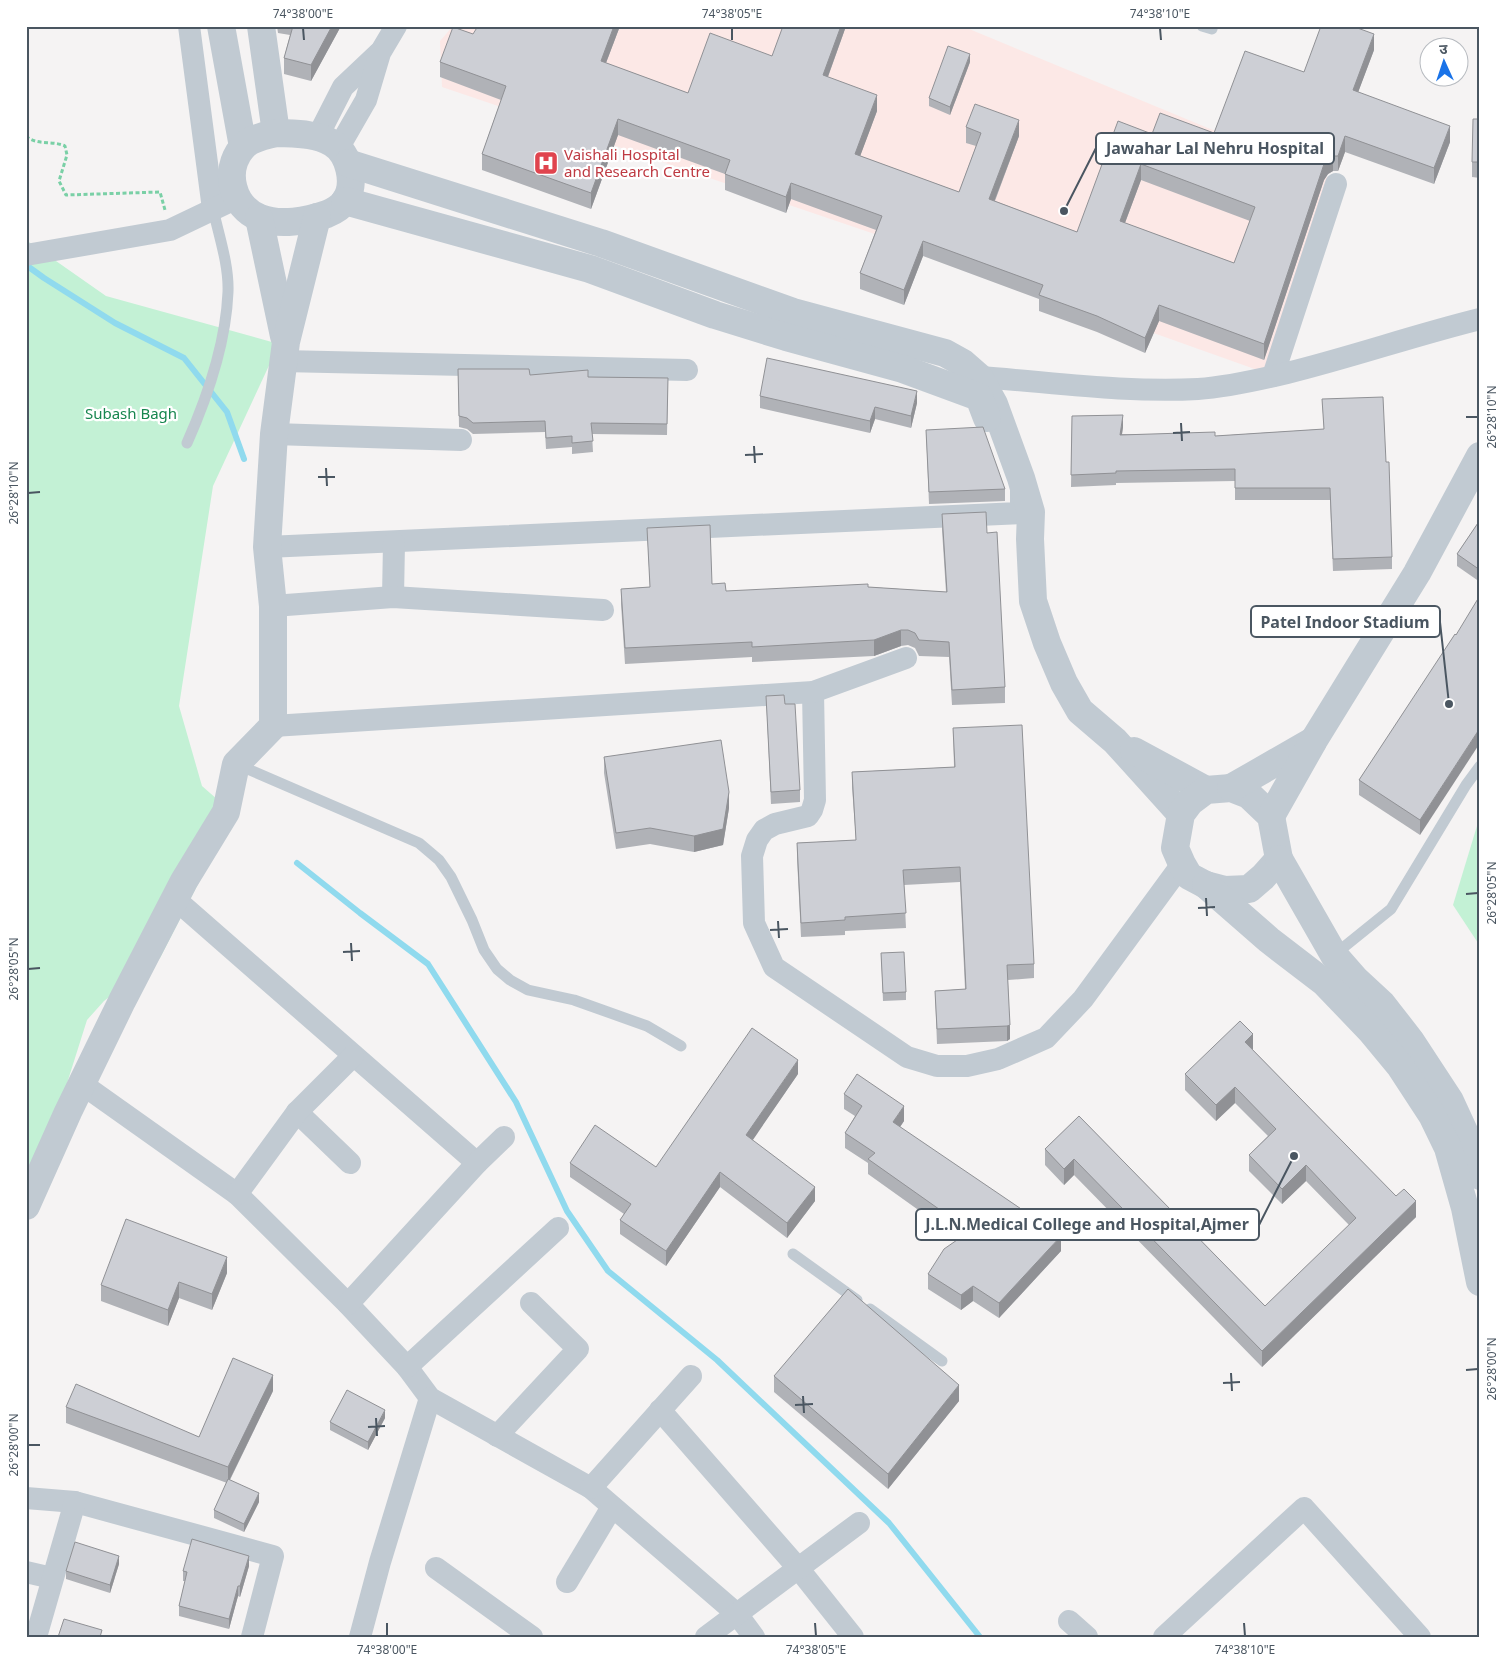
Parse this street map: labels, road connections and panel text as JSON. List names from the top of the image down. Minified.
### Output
{"parks":["Subash Bagh"],"places":{"hospital":["Vaishali Hospital and Research Centre"],"other":["Jawahar Lal Nehru Hospital","Patel Indoor Stadium","J.L.N.Medical College and Hospital,Ajmer"]},"north":"top","coordinates":["74°38'00\"E","74°38'05\"E","74°38'10\"E","26°28'10\"N","26°28'05\"N","26°28'00\"N"]}
